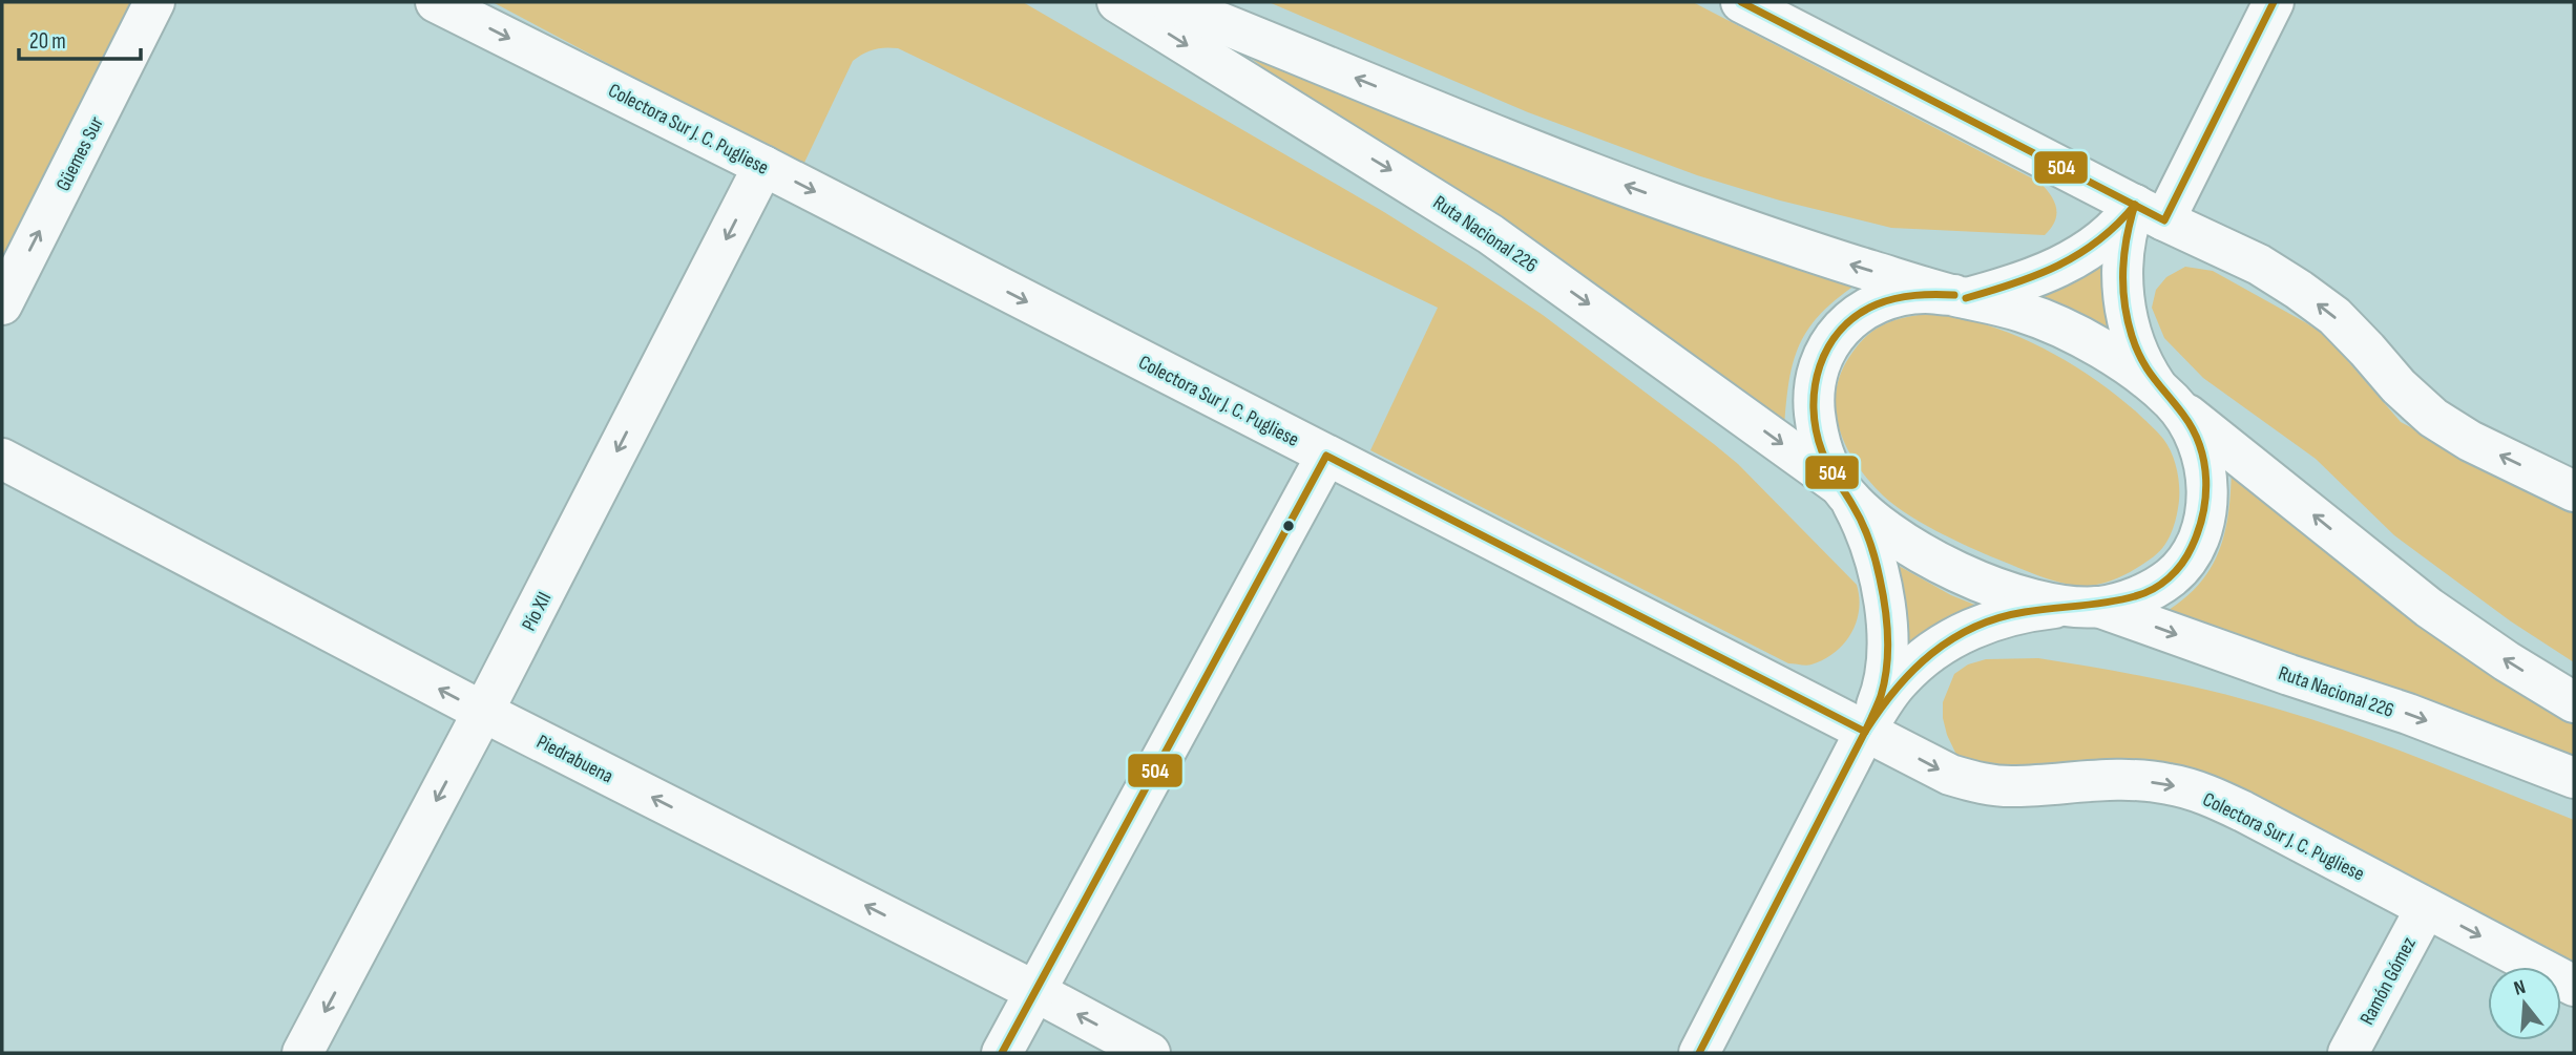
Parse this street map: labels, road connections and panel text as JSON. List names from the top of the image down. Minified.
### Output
{"streets":{"main road":["Colectora Sur J. C. Pugliese","Güemes Sur","Ruta Nacional 226","Pío XII","Piedrabuena","Ramón Gómez"]},"crossings":[["Colectora Sur J. C. Pugliese","Pío XII"],["Colectora Sur J. C. Pugliese","Ramón Gómez"],["Pío XII","Piedrabuena"]],"one_way":["Colectora Sur J. C. Pugliese","Güemes Sur","Pío XII","Piedrabuena"],"lines":["transit line 504"],"scale_bar":"20 m","north":"top"}
